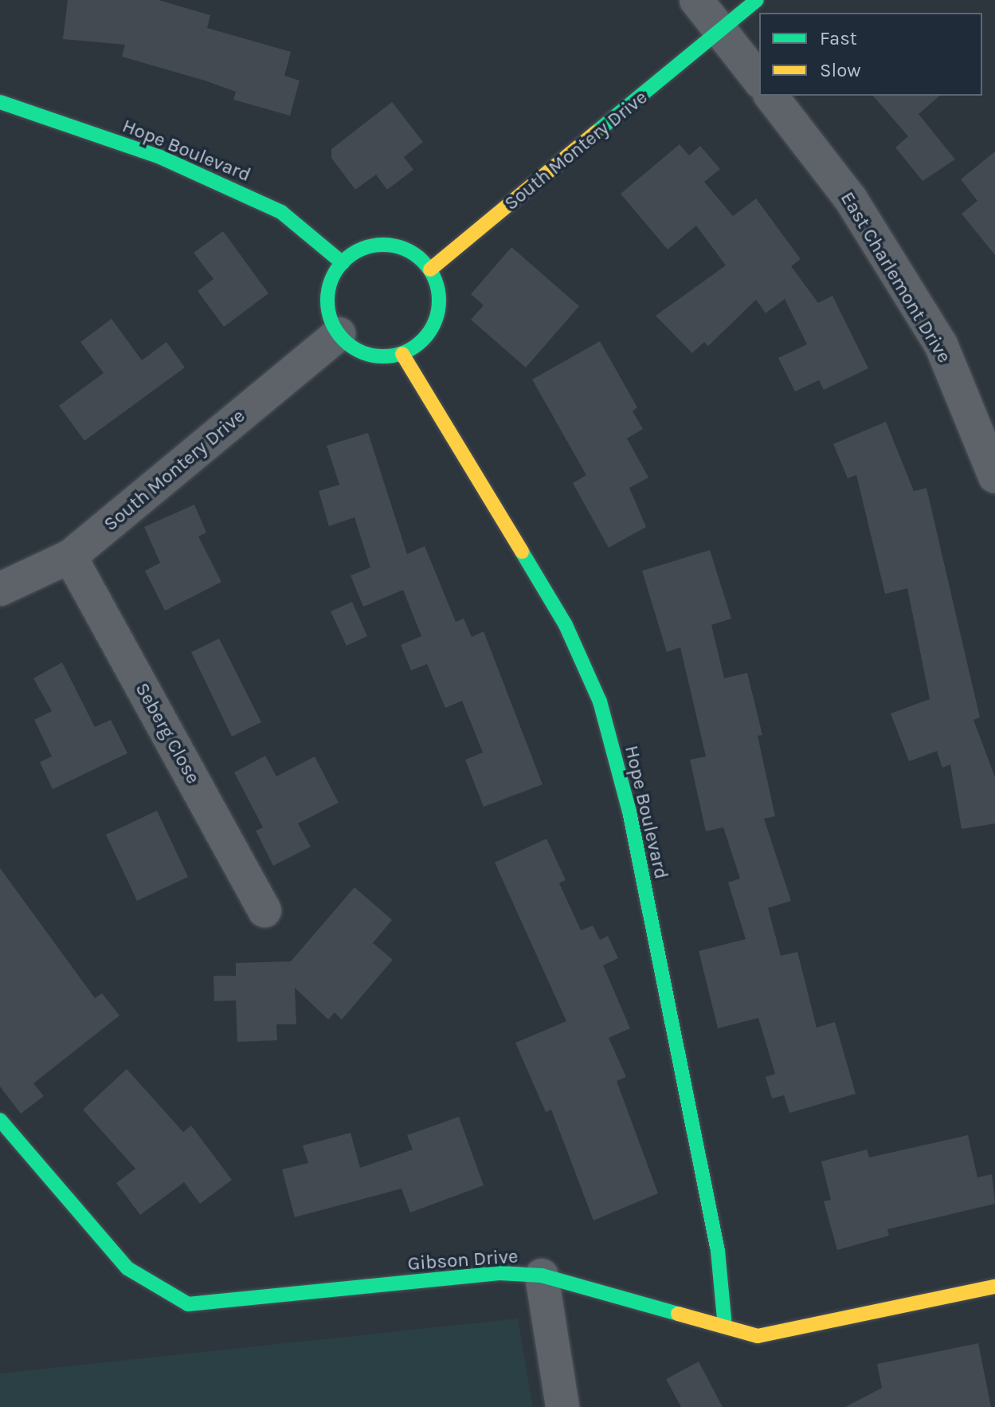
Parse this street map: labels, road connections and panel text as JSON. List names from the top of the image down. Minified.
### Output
{"streets":{"street":["Hope Boulevard","South Montery Drive","East Charlemont Drive","Seberg Close","Gibson Drive"]},"crossings":[["Hope Boulevard","South Montery Drive"],["Hope Boulevard","Gibson Drive"],["South Montery Drive","Seberg Close"]],"legend":["Fast","Slow"]}
